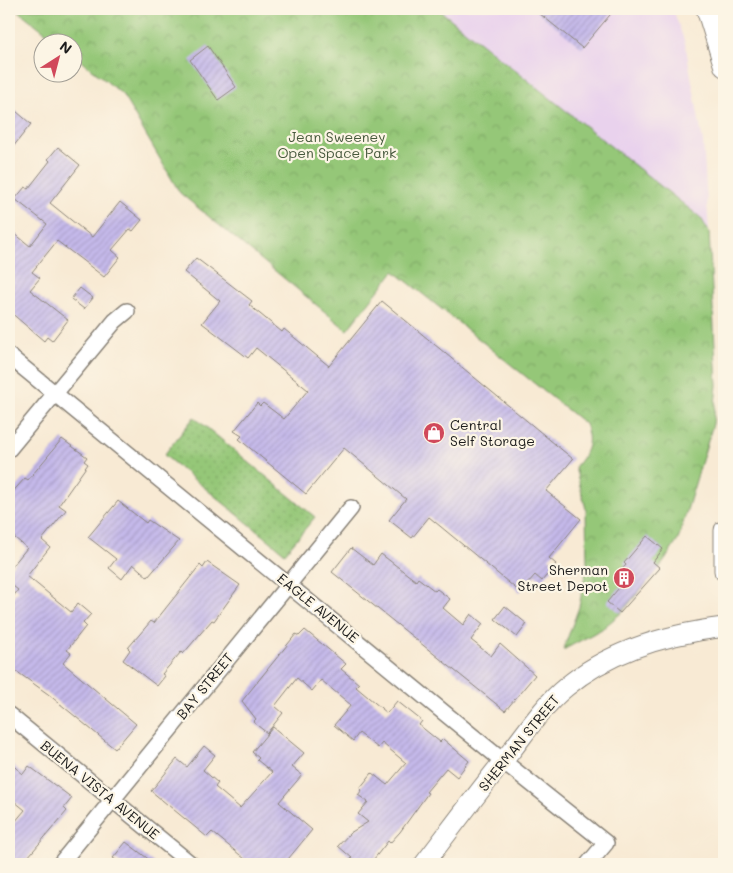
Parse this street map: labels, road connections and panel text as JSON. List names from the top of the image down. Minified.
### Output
{"streets":{"street":["EAGLE AVENUE","BAY STREET","SHERMAN STREET","BUENA VISTA AVENUE"]},"crossings":[["EAGLE AVENUE","BAY STREET"],["EAGLE AVENUE","SHERMAN STREET"],["BAY STREET","BUENA VISTA AVENUE"]],"parks":["Jean Sweeney Open Space Park"],"places":{"shop":["Central Self Storage"],"building":["Sherman Street Depot"]},"north":"top right"}
